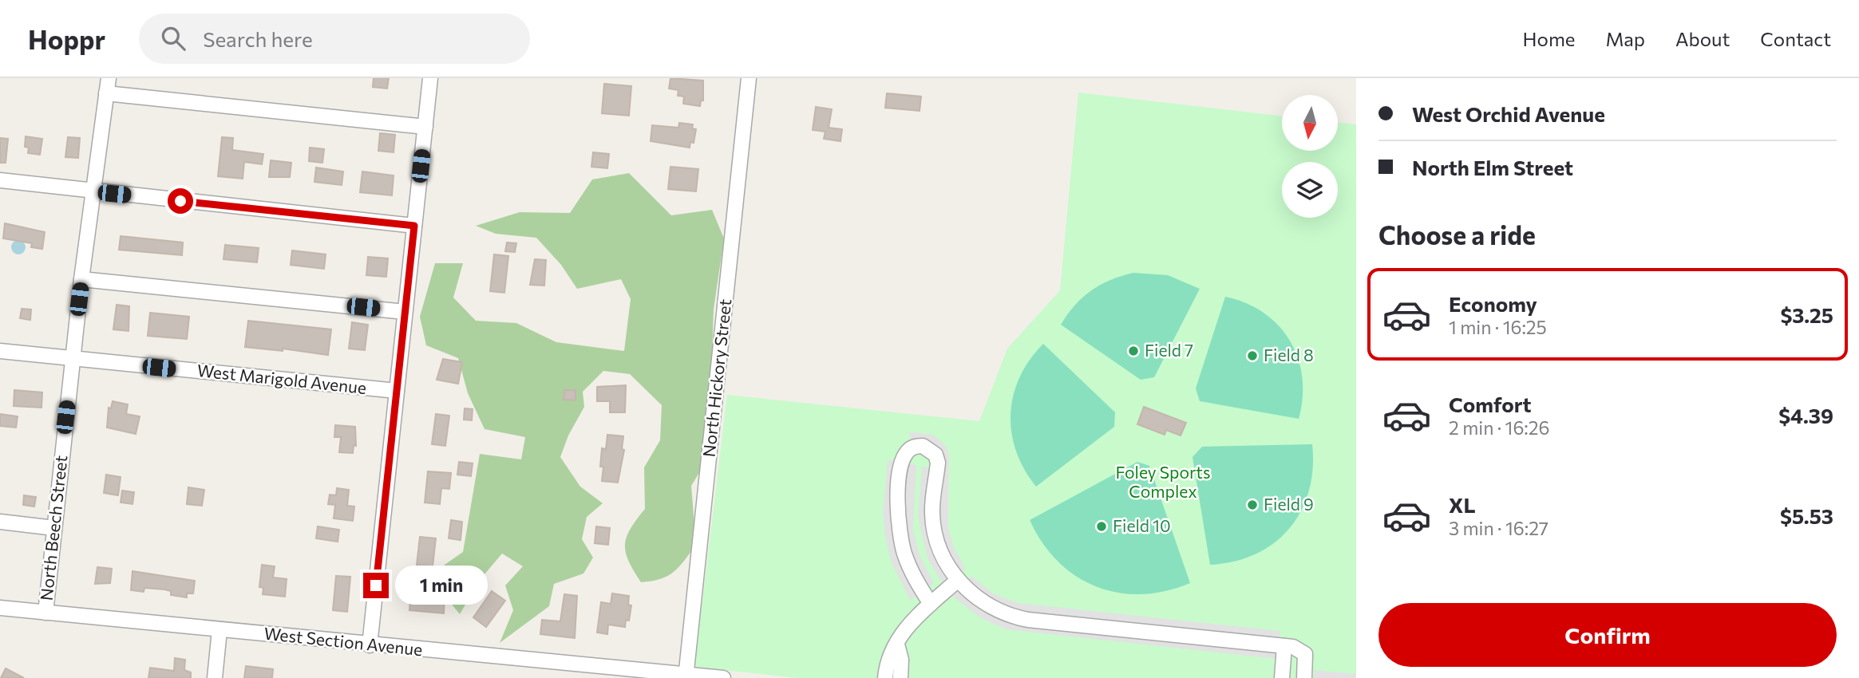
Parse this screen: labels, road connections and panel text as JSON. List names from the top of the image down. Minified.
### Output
{"streets":{"street":["North Hickory Street","West Marigold Avenue","North Beech Street","West Section Avenue"]},"crossings":[["North Hickory Street","West Section Avenue"],["West Marigold Avenue","North Beech Street"],["North Beech Street","West Section Avenue"]],"parks":["Foley Sports Complex"],"places":["Field 7","Field 8","Field 9","Field 10"],"north":"bottom","page":{"header":"Hoppr","search":"Search here","nav":["Home","Map","About","Contact"],"banner":["West Orchid Avenue","North Elm Street"],"heading":"Choose a ride","list":[{"name":"Economy","note":"1 min · 16:25","value":"$3.25"},{"name":"Comfort","note":"2 min · 16:26","value":"$4.39"},{"name":"XL","note":"3 min · 16:27","value":"$5.53"}],"bubble":"1 min","buttons":"Confirm"}}
